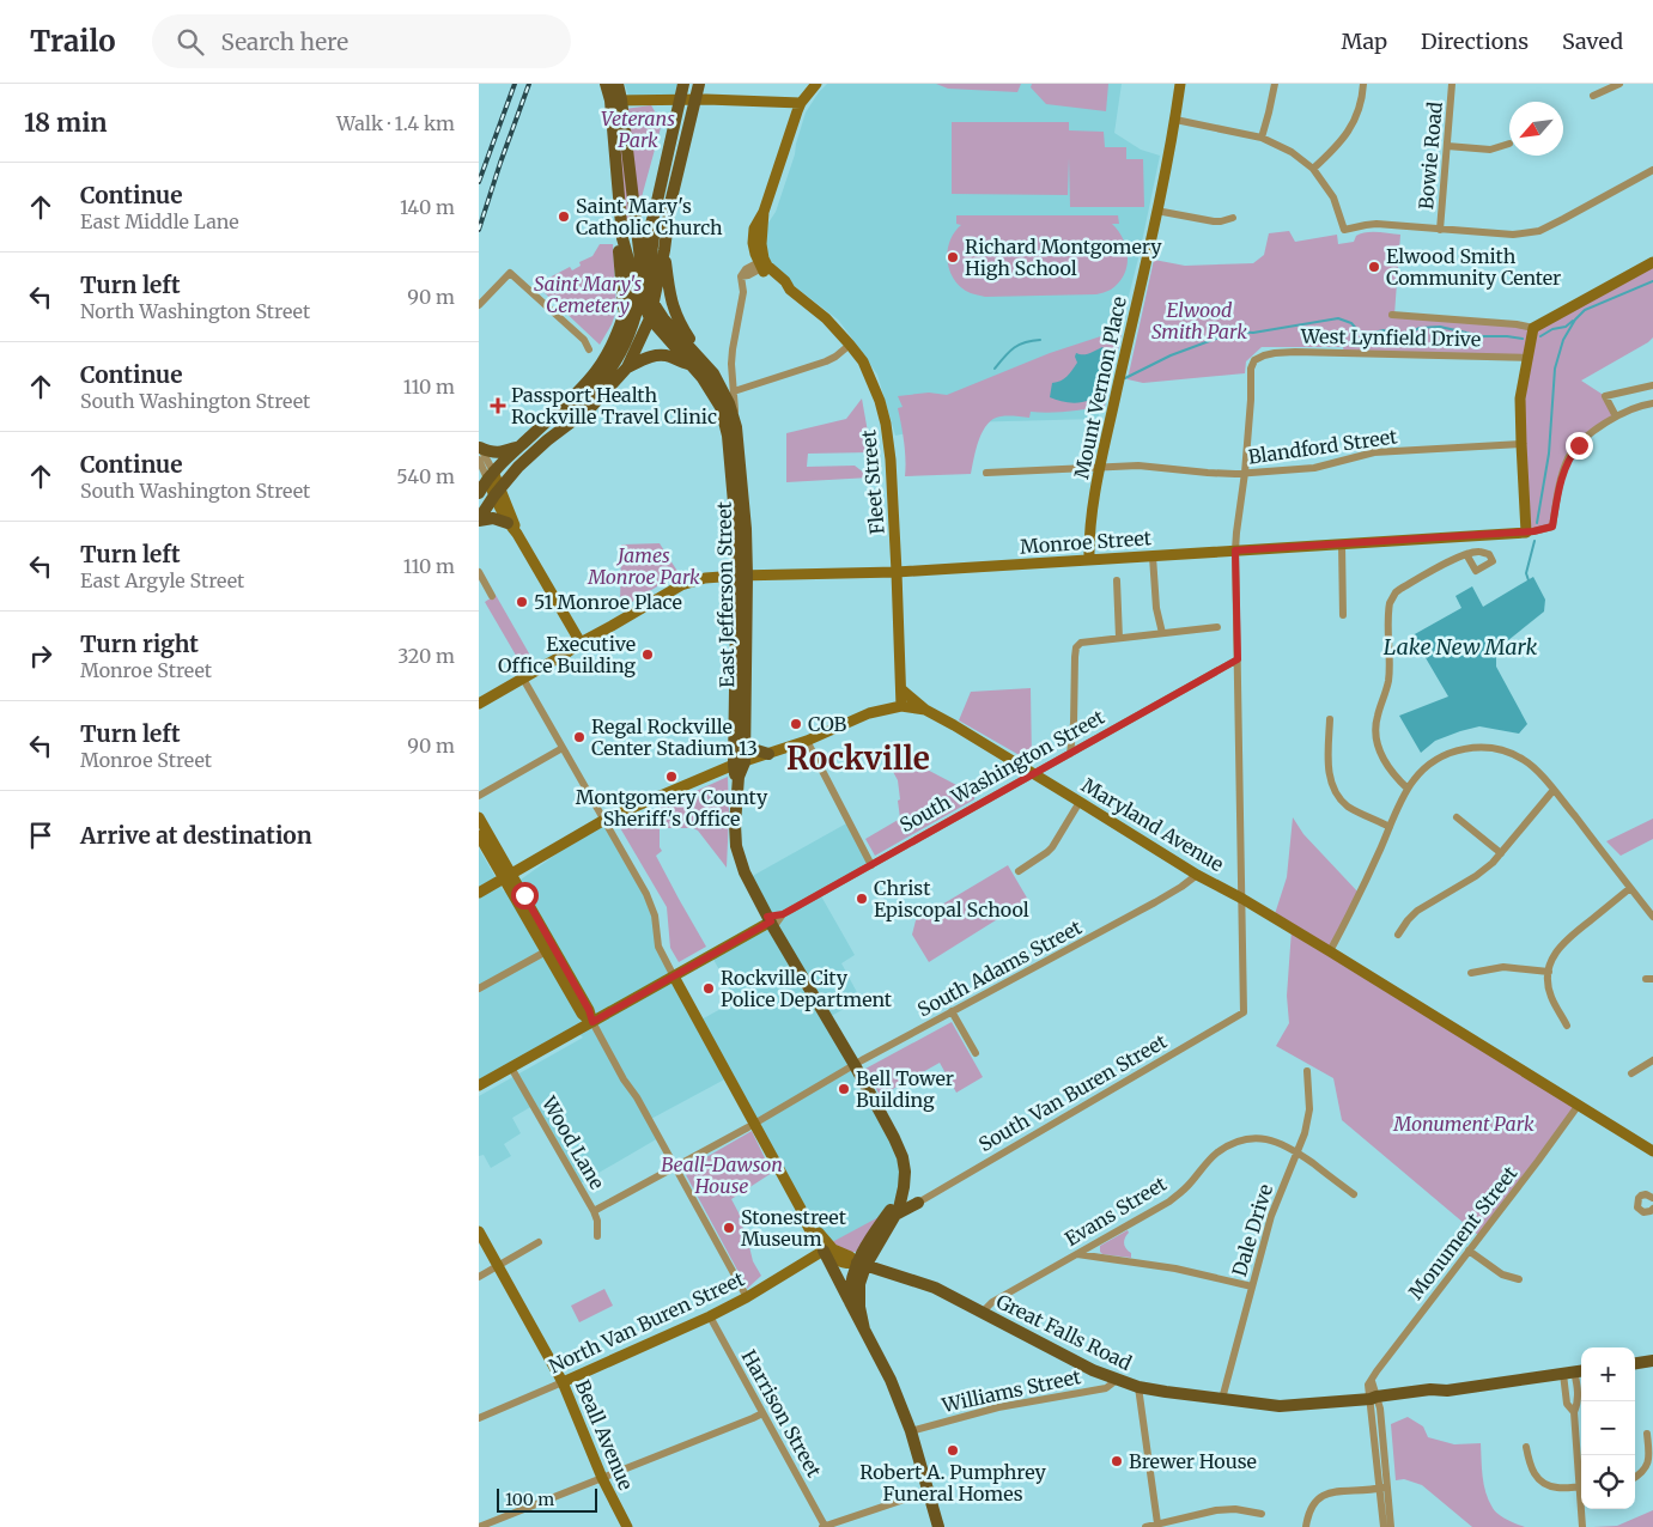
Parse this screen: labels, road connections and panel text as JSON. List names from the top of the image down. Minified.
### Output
{"streets":{"main road":["East Jefferson Street","Great Falls Road"],"street":["Bowie Road","West Lynfield Drive","Mount Vernon Place","Blandford Street","Fleet Street","Monroe Street","South Washington Street","Maryland Avenue","South Adams Street","South Van Buren Street","Wood Lane","Evans Street","Dale Drive","Monument Street","North Van Buren Street","Williams Street","Harrison Street","Beall Avenue"]},"crossings":[["West Lynfield Drive","Blandford Street"],["Mount Vernon Place","Blandford Street"],["Mount Vernon Place","Monroe Street"],["Fleet Street","Monroe Street"],["Fleet Street","Maryland Avenue"],["Monroe Street","East Jefferson Street"],["East Jefferson Street","Maryland Avenue"],["South Washington Street","Maryland Avenue"],["South Washington Street","Wood Lane"],["Maryland Avenue","South Adams Street"],["Maryland Avenue","South Van Buren Street"],["Maryland Avenue","Monument Street"],["South Adams Street","Wood Lane"],["Evans Street","Dale Drive"],["Evans Street","Great Falls Road"],["Dale Drive","Great Falls Road"],["Monument Street","Great Falls Road"],["North Van Buren Street","Harrison Street"],["North Van Buren Street","Beall Avenue"],["Great Falls Road","Williams Street"]],"districts":["Rockville"],"water":["Lake New Mark"],"parks":["Veterans Park","Saint Mary's Cemetery","Elwood Smith Park","James Monroe Park","Monument Park","Beall-Dawson House"],"places":{"other":["Saint Mary's Catholic Church","Richard Montgomery High School","Elwood Smith Community Center","51 Monroe Place","Executive Office Building","COB","Regal Rockville Center Stadium 13","Montgomery County Sheriff's Office","Christ Episcopal School","Rockville City Police Department","Bell Tower Building","Stonestreet Museum","Robert A. Pumphrey Funeral Homes","Brewer House"],"health":["Passport Health Rockville Travel Clinic"]},"scale_bar":"100 m","north":"bottom left","page":{"header":"Trailo","search":"Search here","nav":["Map","Directions","Saved"],"heading":["18 min","Walk · 1.4 km"],"list":[["Continue","East Middle Lane","140 m"],["Turn left","North Washington Street","90 m"],["Continue","South Washington Street","110 m"],["Continue","South Washington Street","540 m"],["Turn left","East Argyle Street","110 m"],["Turn right","Monroe Street","320 m"],["Turn left","Monroe Street","90 m"],"Arrive at destination"],"map_buttons":["+","−"],"scale":"100 m"}}
